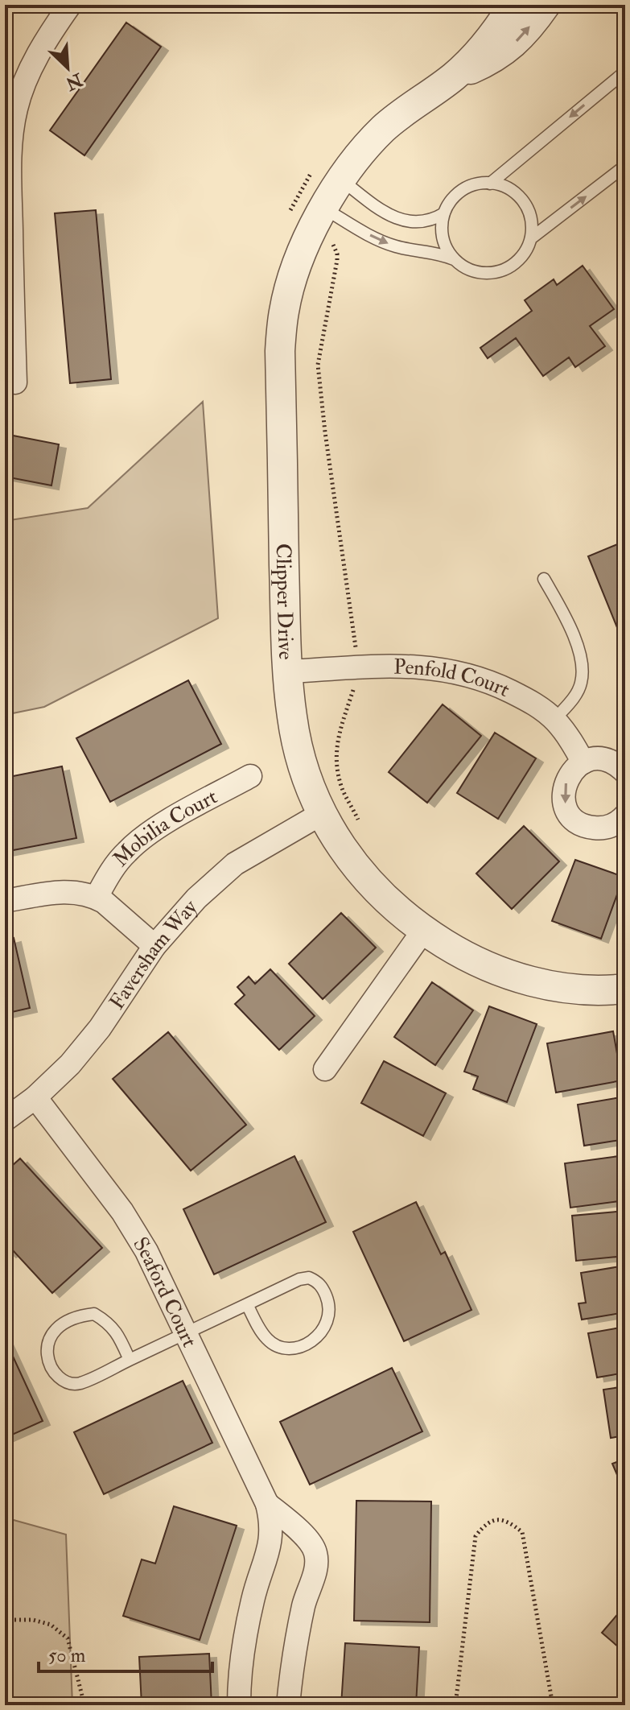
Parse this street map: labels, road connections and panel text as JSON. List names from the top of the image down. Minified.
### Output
{"streets":{"street":["Clipper Drive","Penfold Court","Mobilia Court","Faversham Way","Seaford Court"]},"crossings":[["Clipper Drive","Penfold Court"],["Clipper Drive","Faversham Way"],["Faversham Way","Seaford Court"]],"scale_bar":"50 m","north":"bottom right"}
